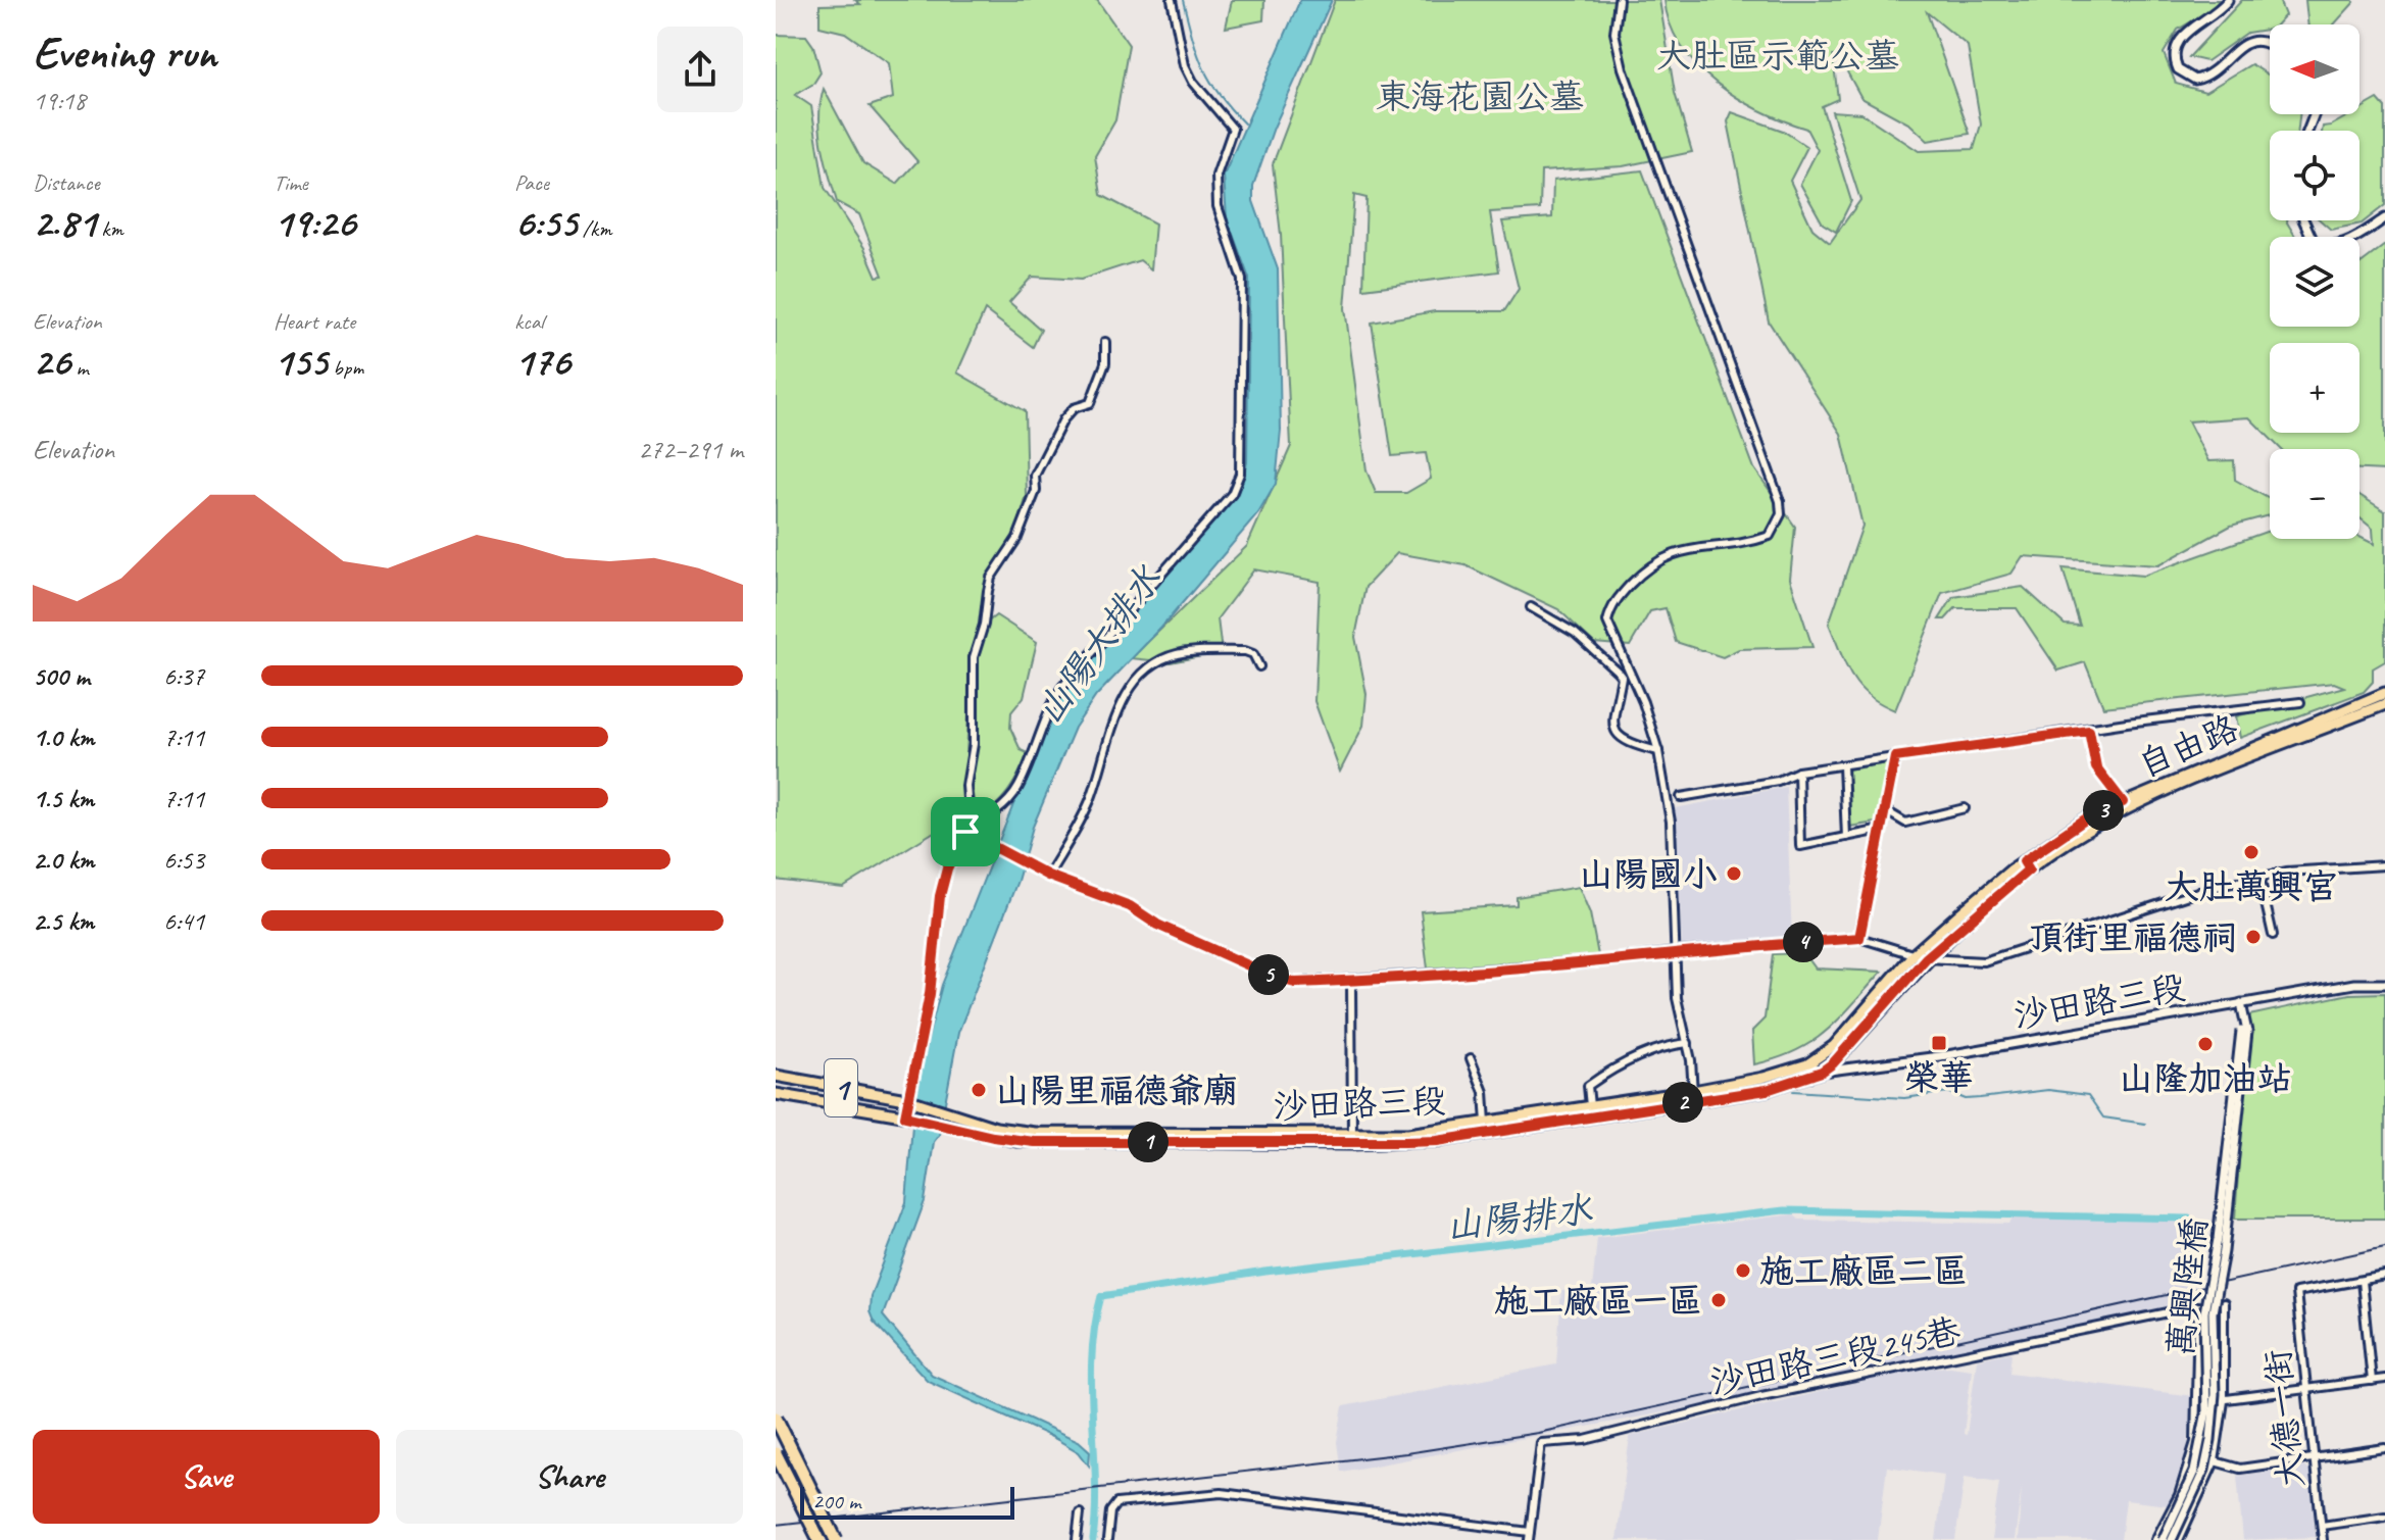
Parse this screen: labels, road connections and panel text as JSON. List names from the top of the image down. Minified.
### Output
{"streets":{"main road":["自由路","沙田路三段","1"],"street":["萬興陸橋","沙田路三段245巷","大德一街"]},"crossings":[["自由路","沙田路三段"],["沙田路三段","1"]],"water":["山陽大排水","山陽排水"],"parks":["大肚區示範公墓","東海花園公墓"],"places":{"other":["大肚萬興宮","山陽國小","頂街里福德祠","山隆加油站","山陽里福德爺廟","施工廠區二區","施工廠區一區"],"transit":["榮華"]},"scale_bar":"200 m","north":"left","page":{"heading":["Evening run","19:18"],"map_buttons":["+","−"],"stats":[["Distance","2.81 km"],["Time","19:26"],["Pace","6:55 /km"],["Elevation","26 m"],["Heart rate","155 bpm"],["kcal","176"]],"chart":["Elevation","272–291 m"],"list":[{"name":"500 m","note":"6:37"},{"name":"1.0 km","note":"7:11"},{"name":"1.5 km","note":"7:11"},{"name":"2.0 km","note":"6:53"},{"name":"2.5 km","note":"6:41"}],"pins":["3","4","5","2","1"],"buttons":["Save","Share"],"scale":"200 m"}}
